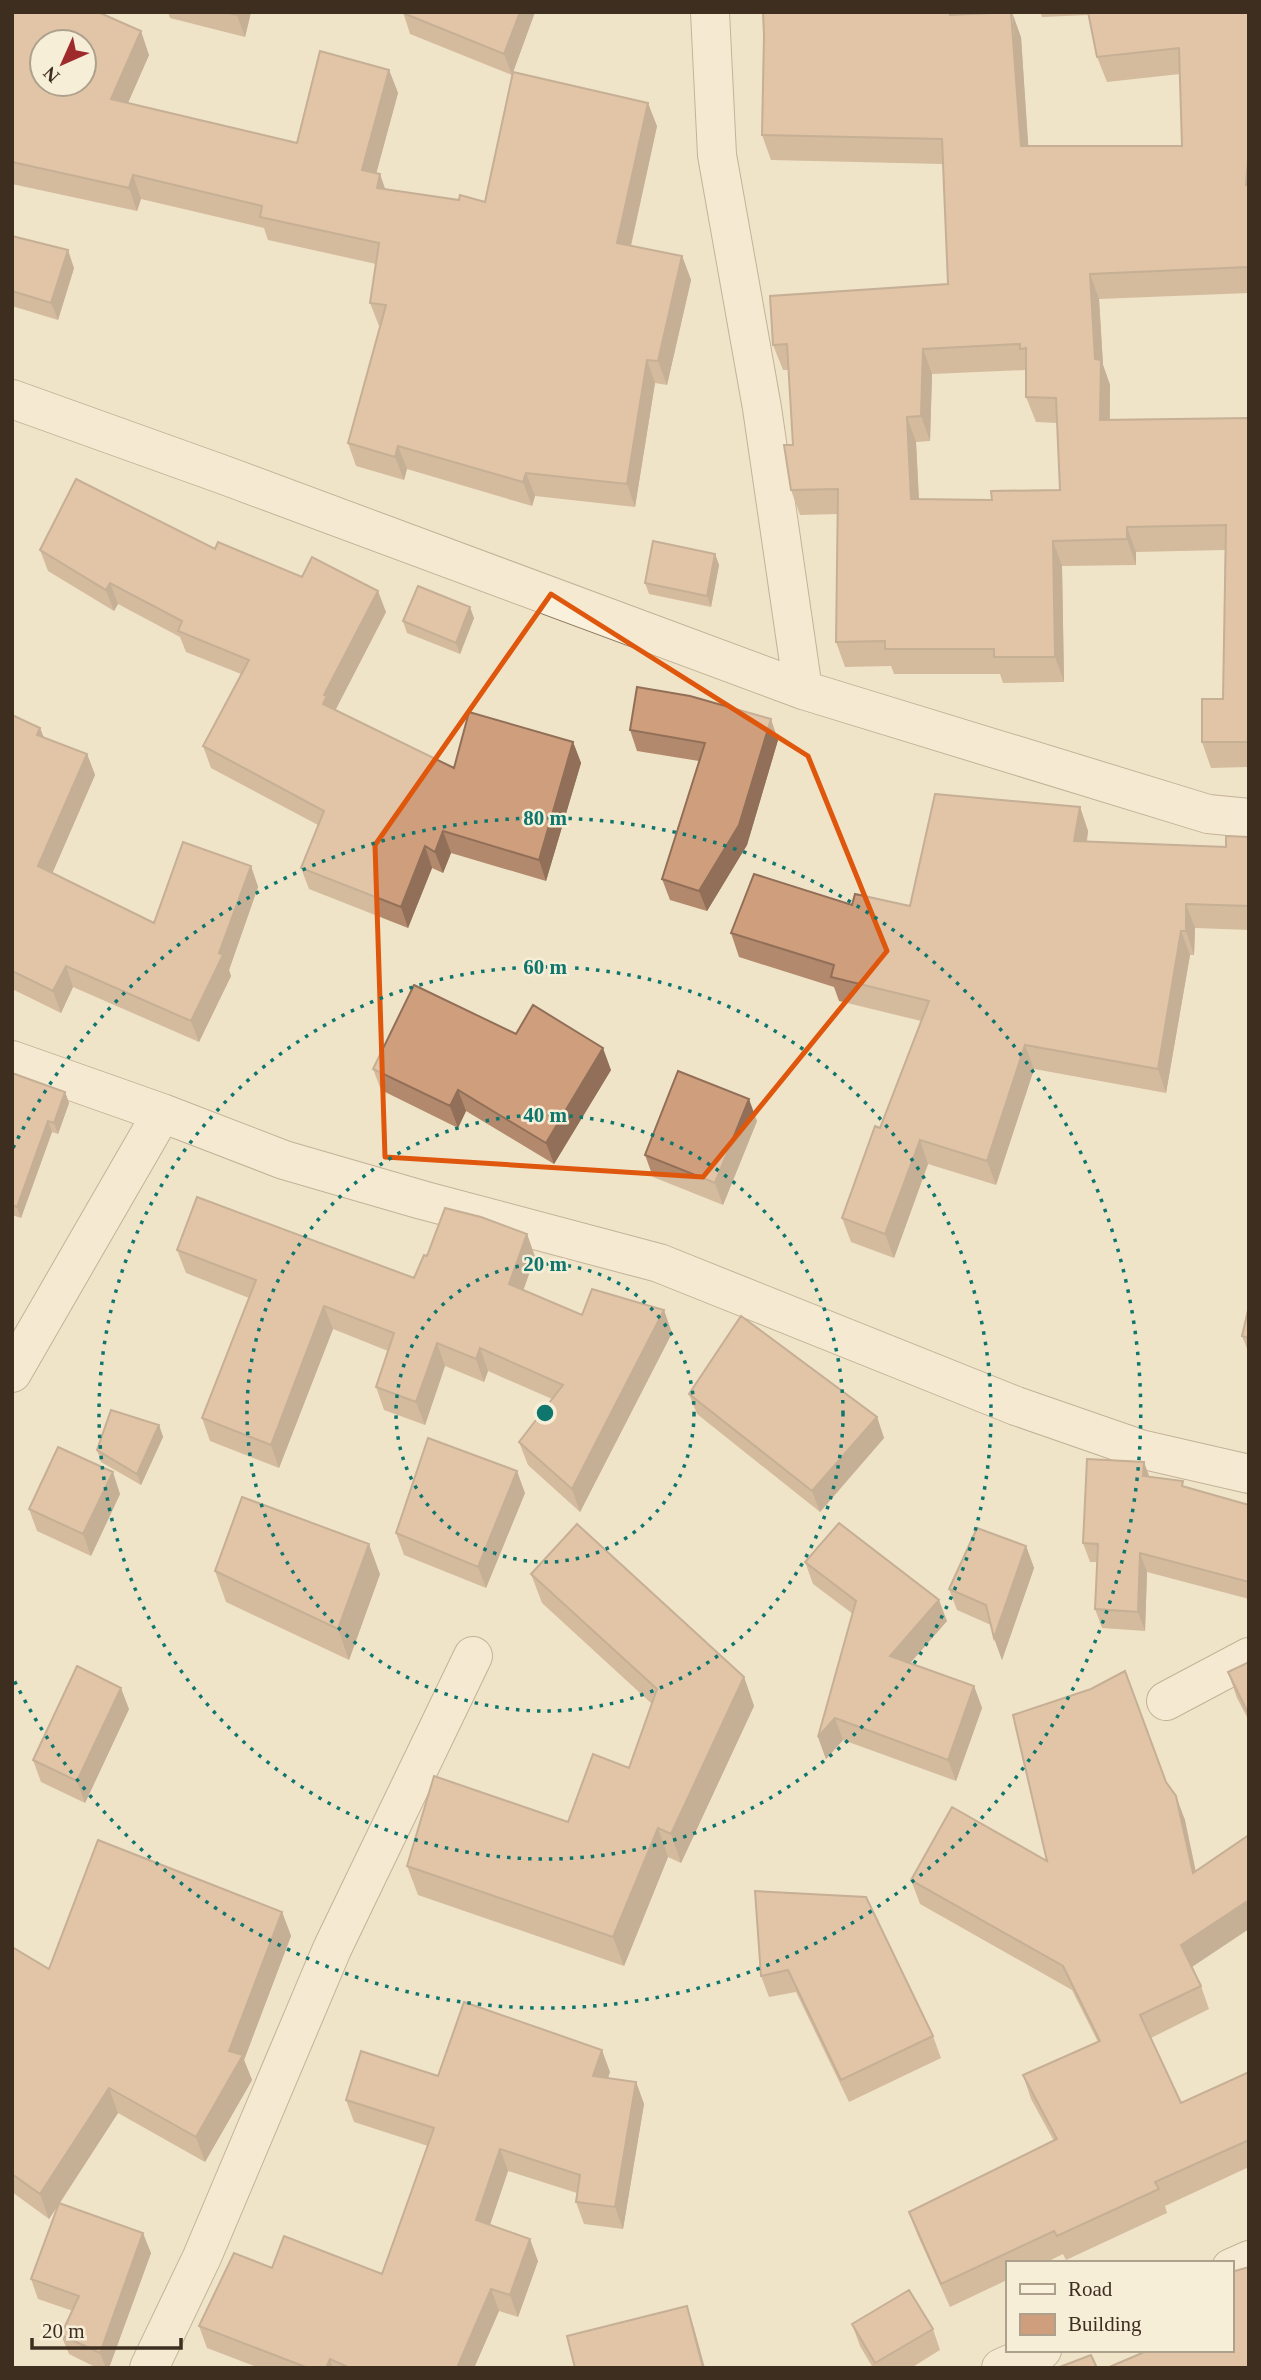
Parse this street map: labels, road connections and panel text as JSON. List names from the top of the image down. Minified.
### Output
{"legend":["Road","Building"],"scale_bar":"20 m","north":"bottom left","rings":["80 m","60 m","40 m","20 m"]}
